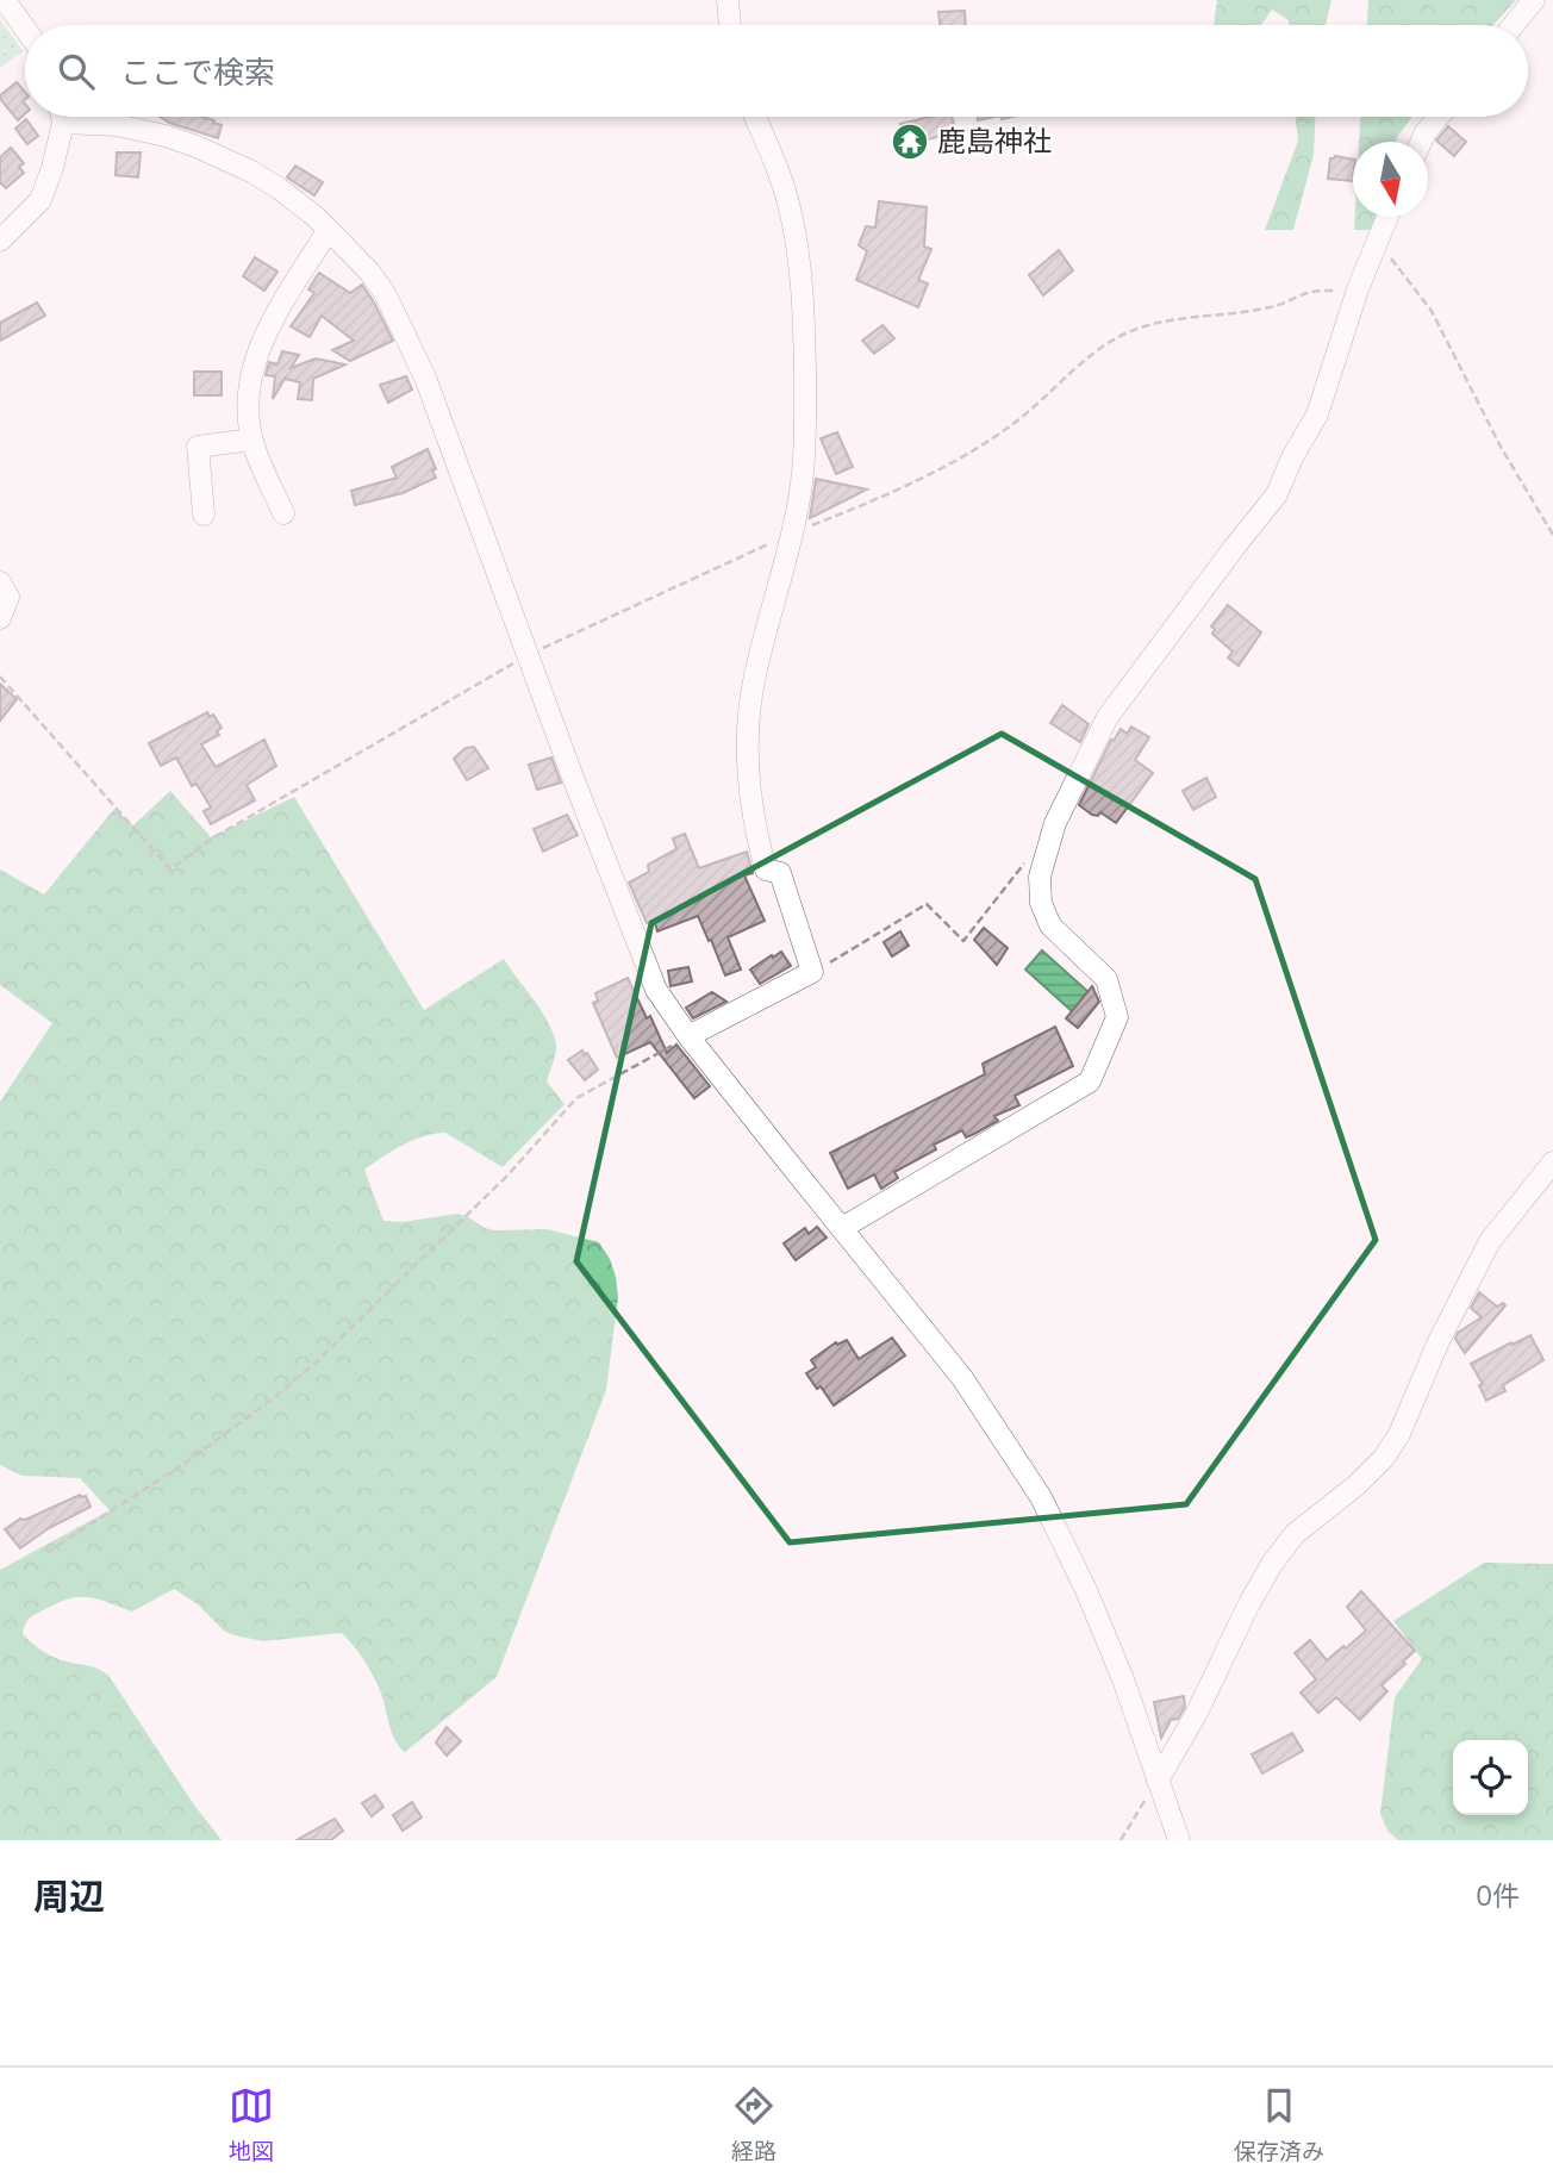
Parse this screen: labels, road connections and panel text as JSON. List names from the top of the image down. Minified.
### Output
{"places":{"temple":["鹿島神社"]},"north":"bottom","page":{"search":"ここで検索","heading":["周辺","0件"],"nav":["地図","経路","保存済み"]}}
